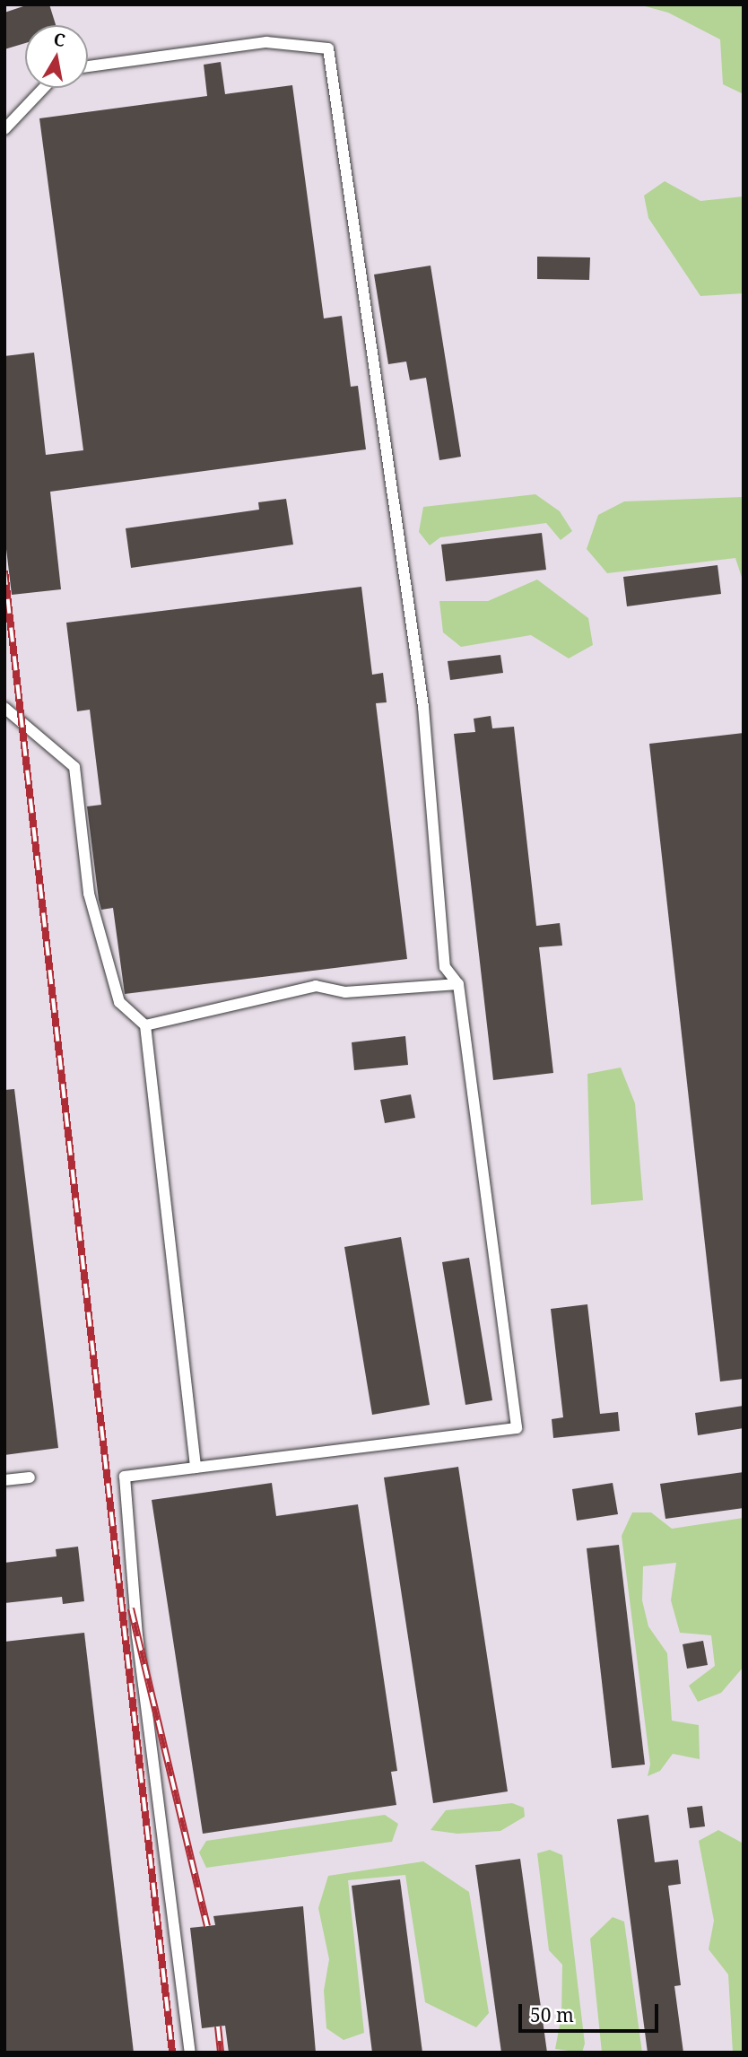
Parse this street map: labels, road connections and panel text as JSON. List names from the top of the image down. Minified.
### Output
{"scale_bar":"50 m","north":"top"}
